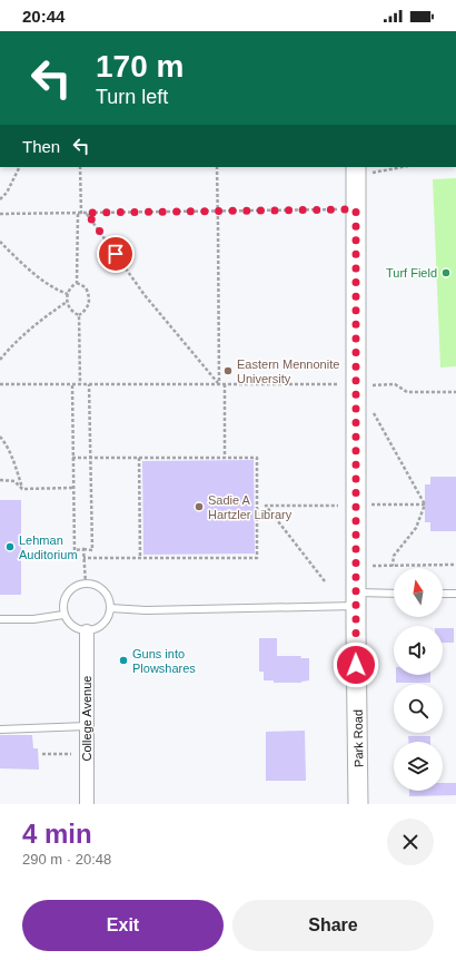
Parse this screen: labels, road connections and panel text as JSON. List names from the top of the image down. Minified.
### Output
{"streets":{"street":["College Avenue","Park Road"]},"places":["Turf Field","Eastern Mennonite University","Sadie A Hartzler Library","Lehman Auditorium","Guns into Plowshares"],"north":"top","page":{"status":"20:44","turn":["170 m","Turn left"],"then":"Then","heading":["4 min","290 m · 20:48"],"buttons":["Exit","Share"]}}
